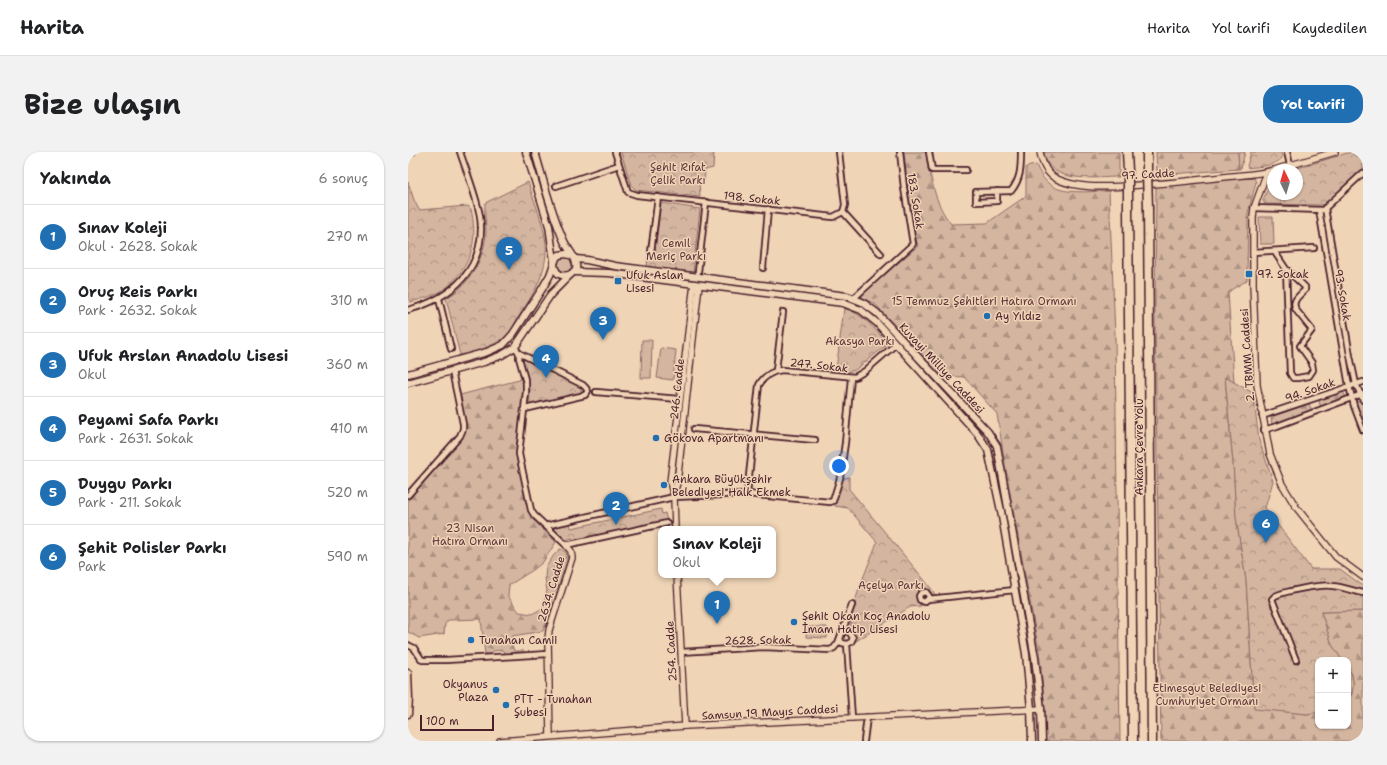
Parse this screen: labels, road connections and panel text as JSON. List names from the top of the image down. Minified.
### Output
{"streets":{"highway":["Ankara Çevre Yolu"],"main road":["Kuvayi Milliye Caddesi"],"street":["97. Cadde","198. Sokak","183. Sokak","93. Sokak","2. TBMM Caddesi","247. Sokak","246. Cadde","94. Sokak","2634. Cadde","2628. Sokak","254. Cadde","Samsun 19 Mayıs Caddesi"]},"crossings":[["183. Sokak","Kuvayi Milliye Caddesi"],["93. Sokak","94. Sokak"],["2. TBMM Caddesi","94. Sokak"],["247. Sokak","Kuvayi Milliye Caddesi"],["Kuvayi Milliye Caddesi","246. Cadde"],["Kuvayi Milliye Caddesi","Samsun 19 Mayıs Caddesi"],["2634. Cadde","Samsun 19 Mayıs Caddesi"],["2628. Sokak","254. Cadde"],["254. Cadde","Samsun 19 Mayıs Caddesi"]],"parks":["Şehit Rıfat Çelik Parkı","Cemil Meriç Parkı","15 Temmuz Şehitleri Hatıra Ormanı","Akasya Parkı","23 Nisan Hatıra Ormanı","Açelya Parkı","Etimesgut Belediyesi Cumhuriyet Ormanı"],"places":{"transit":["97. Sokak","Ufuk Aslan Lisesi"],"other":["Ay Yıldız","Gökova Apartmanı","Ankara Büyükşehir Belediyesi Halk Ekmek","Şehit Okan Koç Anadolu İmam Hatip Lisesi","Tunahan Camii","Okyanus Plaza","PTT - Tunahan Şubesi"]},"scale_bar":"100 m","north":"top","page":{"header":"Harita","nav":["Harita","Yol tarifi","Kaydedilen"],"title":"Bize ulaşın","buttons":"Yol tarifi","heading":["Yakında","6 sonuç"],"list":[{"mark":"1","name":"Sınav Koleji","note":"Okul · 2628. Sokak","value":"270 m"},{"mark":"2","name":"Oruç Reis Parkı","note":"Park · 2632. Sokak","value":"310 m"},{"mark":"3","name":"Ufuk Arslan Anadolu Lisesi","note":"Okul","value":"360 m"},{"mark":"4","name":"Peyami Safa Parkı","note":"Park · 2631. Sokak","value":"410 m"},{"mark":"5","name":"Duygu Parkı","note":"Park · 211. Sokak","value":"520 m"},{"mark":"6","name":"Şehit Polisler Parkı","note":"Park","value":"590 m"}],"pins":["5","3","4","2","6","1"],"popup":["Sınav Koleji","Okul"],"map_buttons":["+","−"],"scale":"100 m"}}
